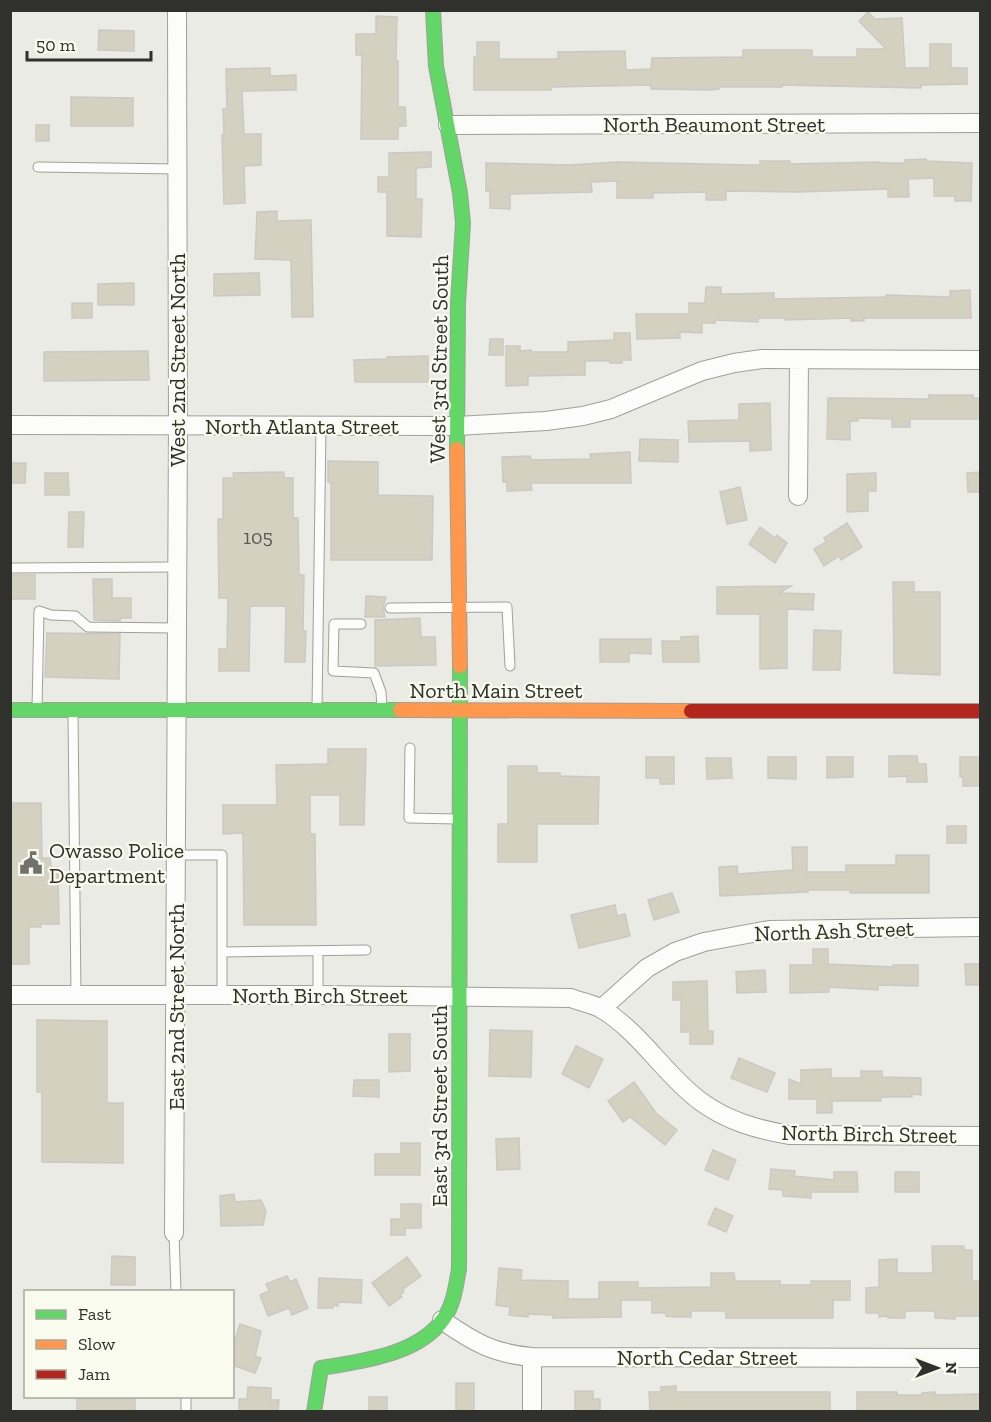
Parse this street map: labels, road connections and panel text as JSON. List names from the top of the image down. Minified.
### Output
{"streets":{"street":["North Beaumont Street","West 3rd Street South","West 2nd Street North","North Atlanta Street","North Main Street","North Ash Street","North Birch Street","East 2nd Street North","East 3rd Street South","North Cedar Street"]},"crossings":[["North Beaumont Street","West 3rd Street South"],["West 3rd Street South","North Atlanta Street"],["West 3rd Street South","North Main Street"],["West 3rd Street South","East 3rd Street South"],["West 2nd Street North","North Atlanta Street"],["West 2nd Street North","North Main Street"],["West 2nd Street North","East 2nd Street North"],["North Main Street","East 2nd Street North"],["North Main Street","East 3rd Street South"],["North Ash Street","North Birch Street"],["North Birch Street","East 2nd Street North"],["North Birch Street","East 3rd Street South"],["East 3rd Street South","North Cedar Street"]],"places":{"public building":["Owasso Police Department"]},"house_numbers":["105"],"legend":["Fast","Slow","Jam"],"scale_bar":"50 m","north":"right"}
